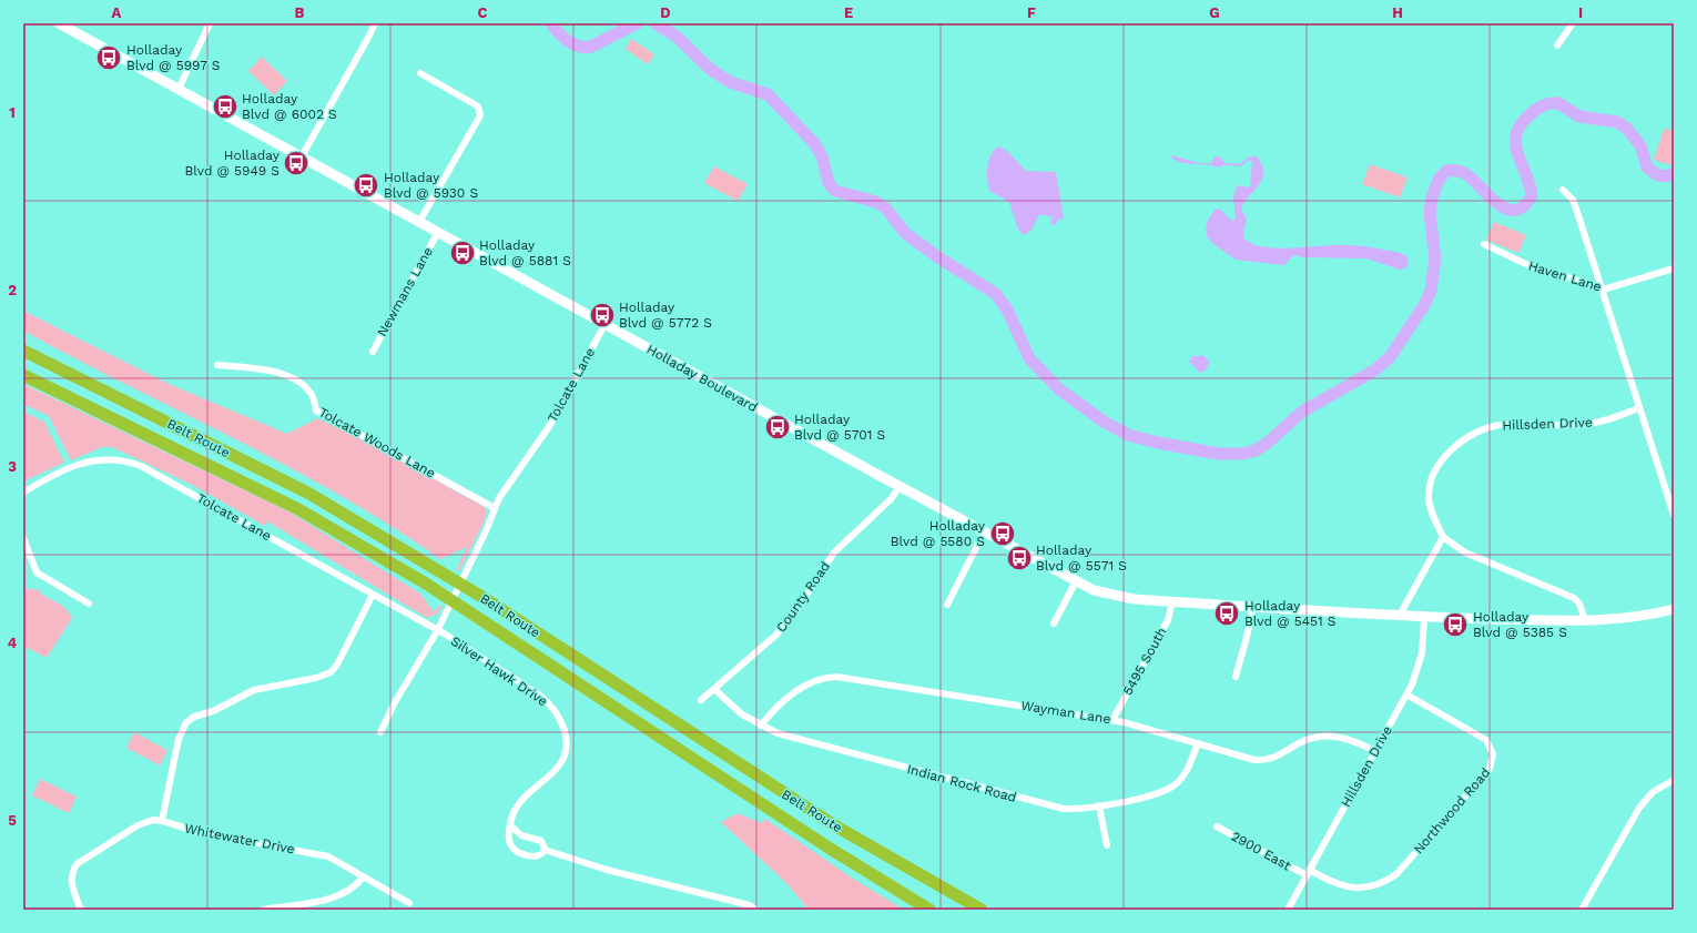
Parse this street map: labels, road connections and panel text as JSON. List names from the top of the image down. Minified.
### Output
{"streets":{"highway":["Belt Route"],"main road":["Holladay Boulevard"],"street":["Haven Lane","Newmans Lane","Tolcate Lane","Hillsden Drive","Tolcate Woods Lane","County Road","5495 South","Silver Hawk Drive","Wayman Lane","Indian Rock Road","Northwood Road","Whitewater Drive","2900 East"]},"crossings":[["Newmans Lane","Holladay Boulevard"],["Holladay Boulevard","Tolcate Lane"],["Holladay Boulevard","Hillsden Drive"],["Holladay Boulevard","County Road"],["Holladay Boulevard","5495 South"],["Tolcate Lane","Tolcate Woods Lane"],["Tolcate Lane","Silver Hawk Drive"],["Hillsden Drive","Wayman Lane"],["Hillsden Drive","Northwood Road"],["Hillsden Drive","2900 East"],["County Road","Indian Rock Road"],["5495 South","Wayman Lane"],["Wayman Lane","Indian Rock Road"],["Northwood Road","2900 East"]],"places":{"bus stop":["Holladay Blvd @ 5997 S","Holladay Blvd @ 6002 S","Holladay Blvd @ 5949 S","Holladay Blvd @ 5930 S","Holladay Blvd @ 5881 S","Holladay Blvd @ 5772 S","Holladay Blvd @ 5701 S","Holladay Blvd @ 5580 S","Holladay Blvd @ 5571 S","Holladay Blvd @ 5451 S","Holladay Blvd @ 5385 S"]},"grid":{"columns":["A","B","C","D","E","F","G","H","I"],"rows":["1","2","3","4","5"]}}
